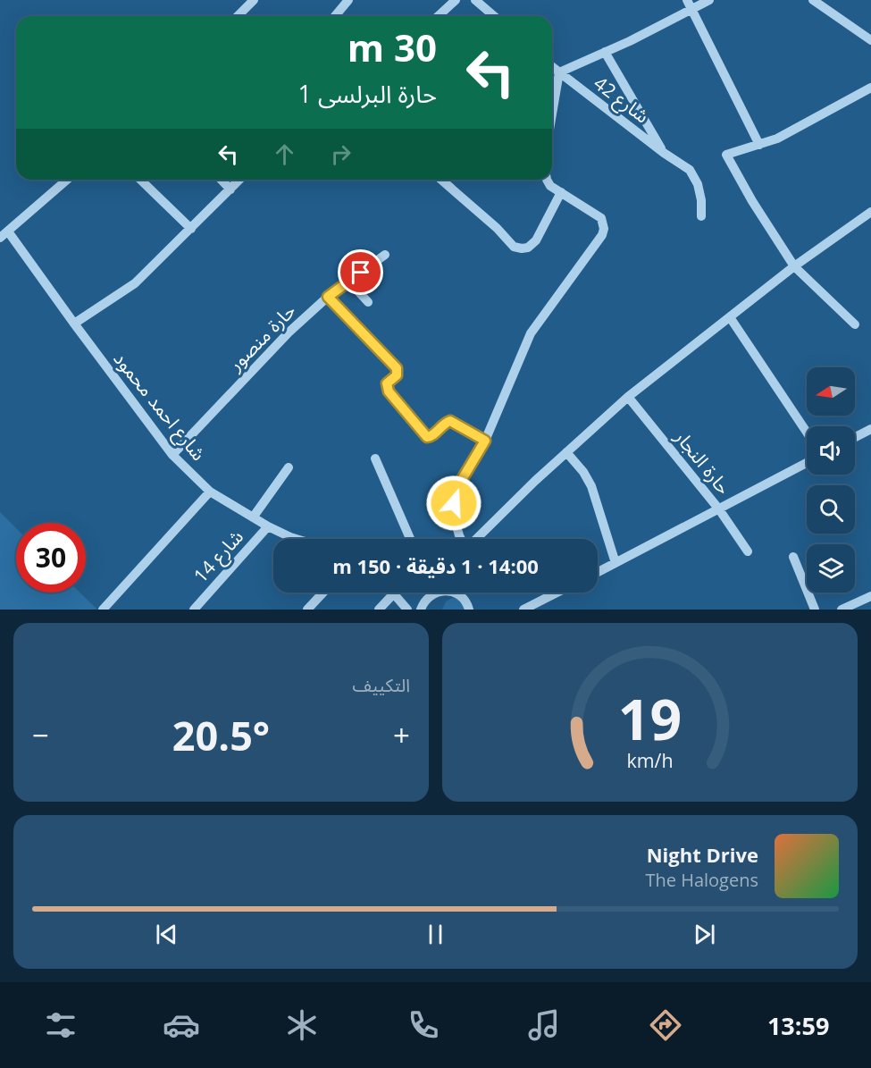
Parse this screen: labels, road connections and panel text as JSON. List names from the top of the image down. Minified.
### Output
{"streets":{"street":["شارع 42","حارة منصور","شارع احمد محمود","حارة النجار","شارع 14"]},"crossings":[["حارة منصور","شارع احمد محمود"],["شارع احمد محمود","شارع 14"]],"north":"left","page":{"turn":["30 m","حارة البرلسى 1"],"limit":"30","trip":"14:00 · 1 دقيقة · 150 m","tile":"التكييف","heat":["−","20.5°","+"],"song":["Night Drive","The Halogens"],"tabs":"13:59","gauge":["19","km/h"]}}
